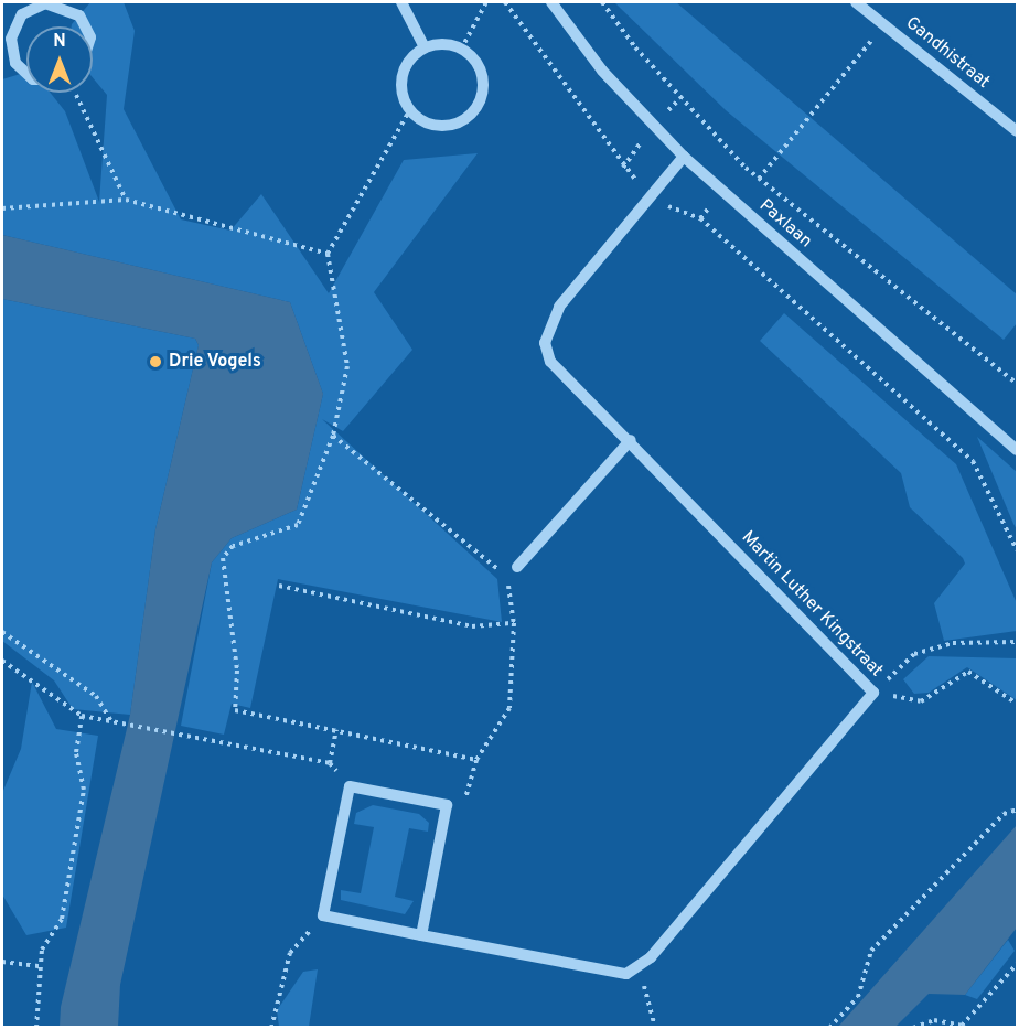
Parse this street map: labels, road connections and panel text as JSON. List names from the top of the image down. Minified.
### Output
{"streets":{"street":["Gandhistraat","Paxlaan","Martin Luther Kingstraat"]},"crossings":[["Paxlaan","Martin Luther Kingstraat"]],"places":["Drie Vogels"],"north":"top"}
